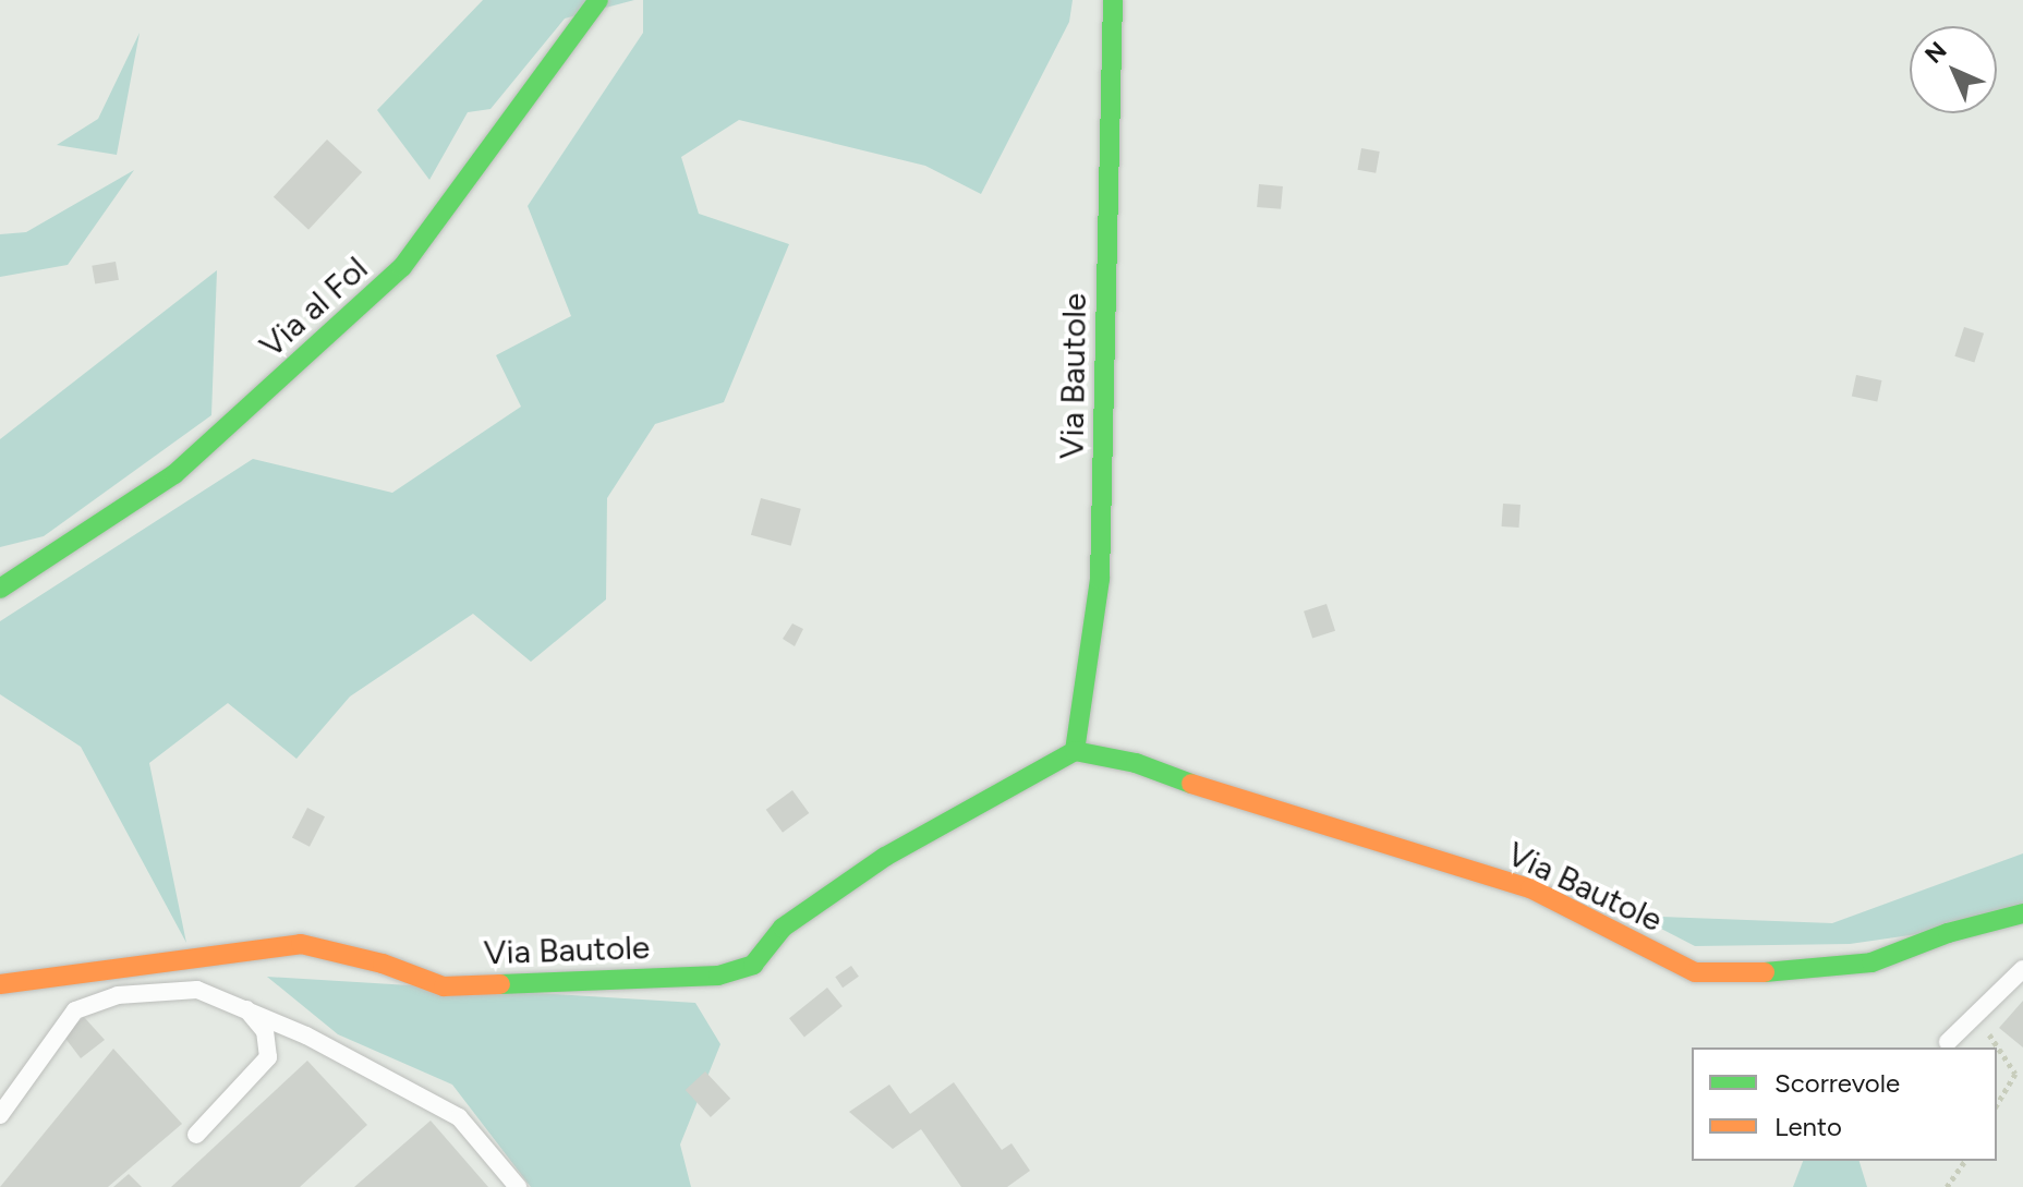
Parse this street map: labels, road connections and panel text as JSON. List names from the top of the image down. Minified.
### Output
{"streets":{"street":["Via al Fol","Via Bautole"]},"legend":["Scorrevole","Lento"],"north":"top left"}
